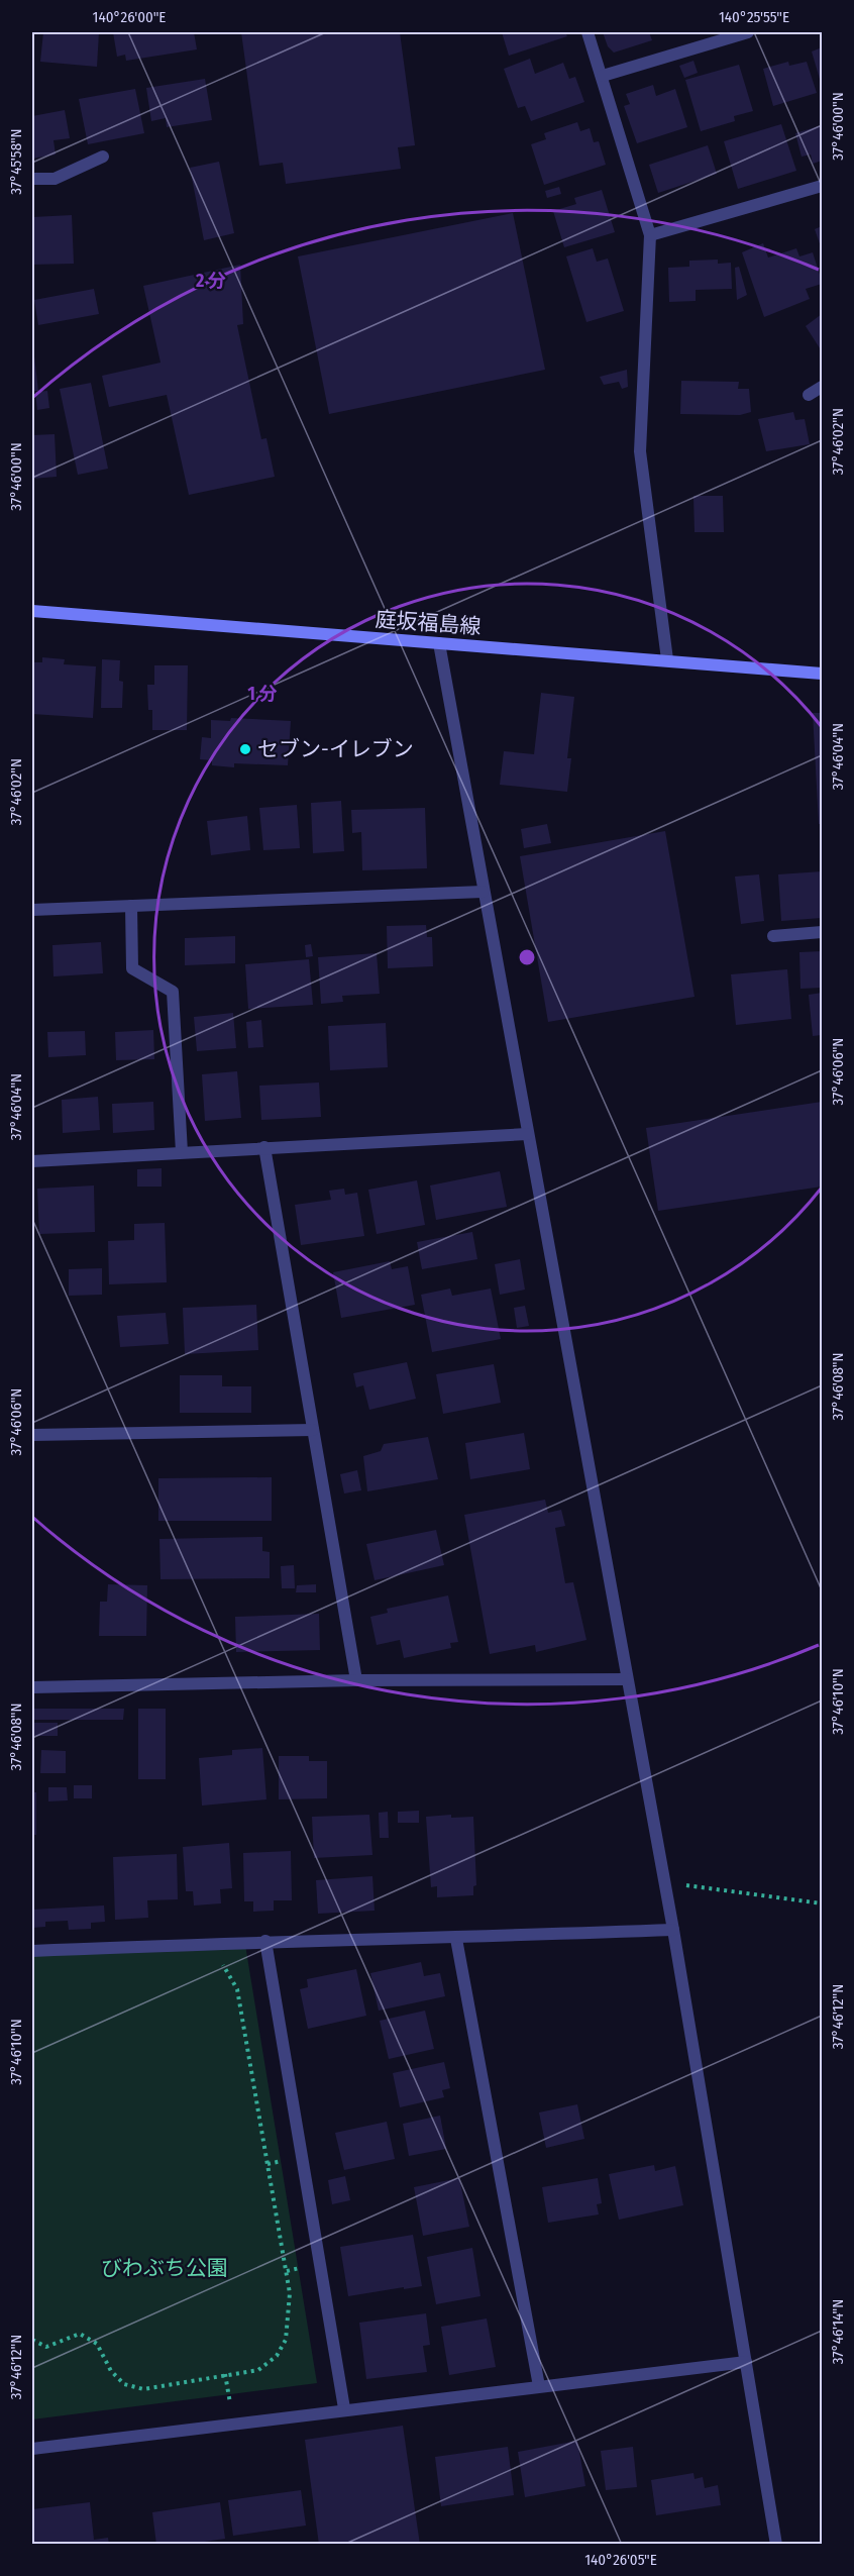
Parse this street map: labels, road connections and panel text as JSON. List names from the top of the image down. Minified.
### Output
{"streets":{"main road":["庭坂福島線"]},"parks":["びわぶち公園"],"places":["セブン-イレブン"],"coordinates":["140°26'00\"E","140°25'55\"E","37°46'00\"N","37°45'58\"N","37°46'02\"N","37°46'04\"N","37°46'06\"N","37°46'08\"N","37°46'10\"N","37°46'12\"N","37°46'14\"N","140°26'05\"E"],"rings":["2 分","1 分"]}
